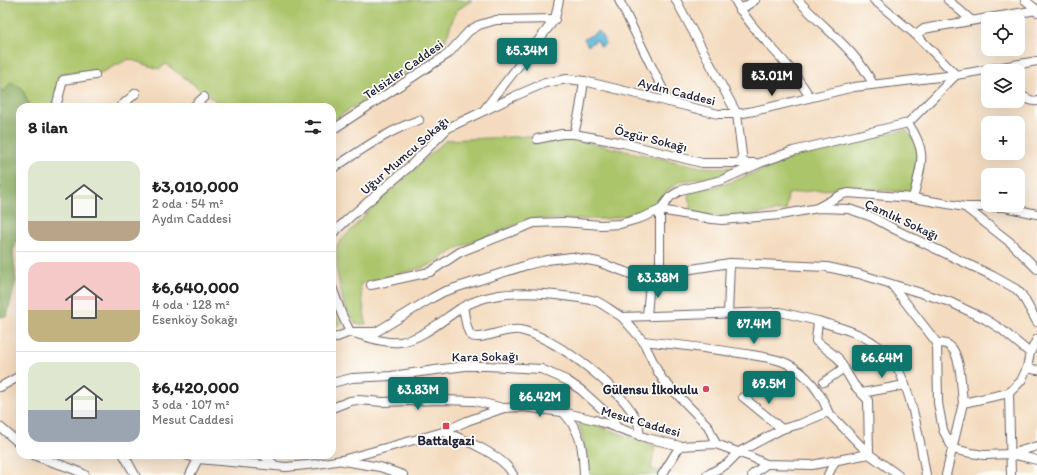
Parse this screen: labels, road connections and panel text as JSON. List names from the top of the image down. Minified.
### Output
{"streets":{"street":["Telsizler Caddesi","Aydın Caddesi","Özgür Sokağı","Uğur Mumcu Sokağı","Çamlık Sokağı","Kara Sokağı","Mesut Caddesi"]},"crossings":[["Telsizler Caddesi","Uğur Mumcu Sokağı"],["Aydın Caddesi","Uğur Mumcu Sokağı"],["Kara Sokağı","Mesut Caddesi"]],"places":{"other":["Gülensu İlkokulu"],"transit":["Battalgazi"]},"page":{"map_buttons":["+","−"],"price":["₺5.34M","₺3.01M","₺3.38M","₺7.4M","₺6.64M","₺9.5M","₺3.83M","₺6.42M"],"heading":"8 ilan","list":[{"name":"₺3,010,000","note":"2 oda · 54 m² · Aydın Caddesi"},{"name":"₺6,640,000","note":"4 oda · 128 m² · Esenköy Sokağı"},{"name":"₺6,420,000","note":"3 oda · 107 m² · Mesut Caddesi"}]}}
